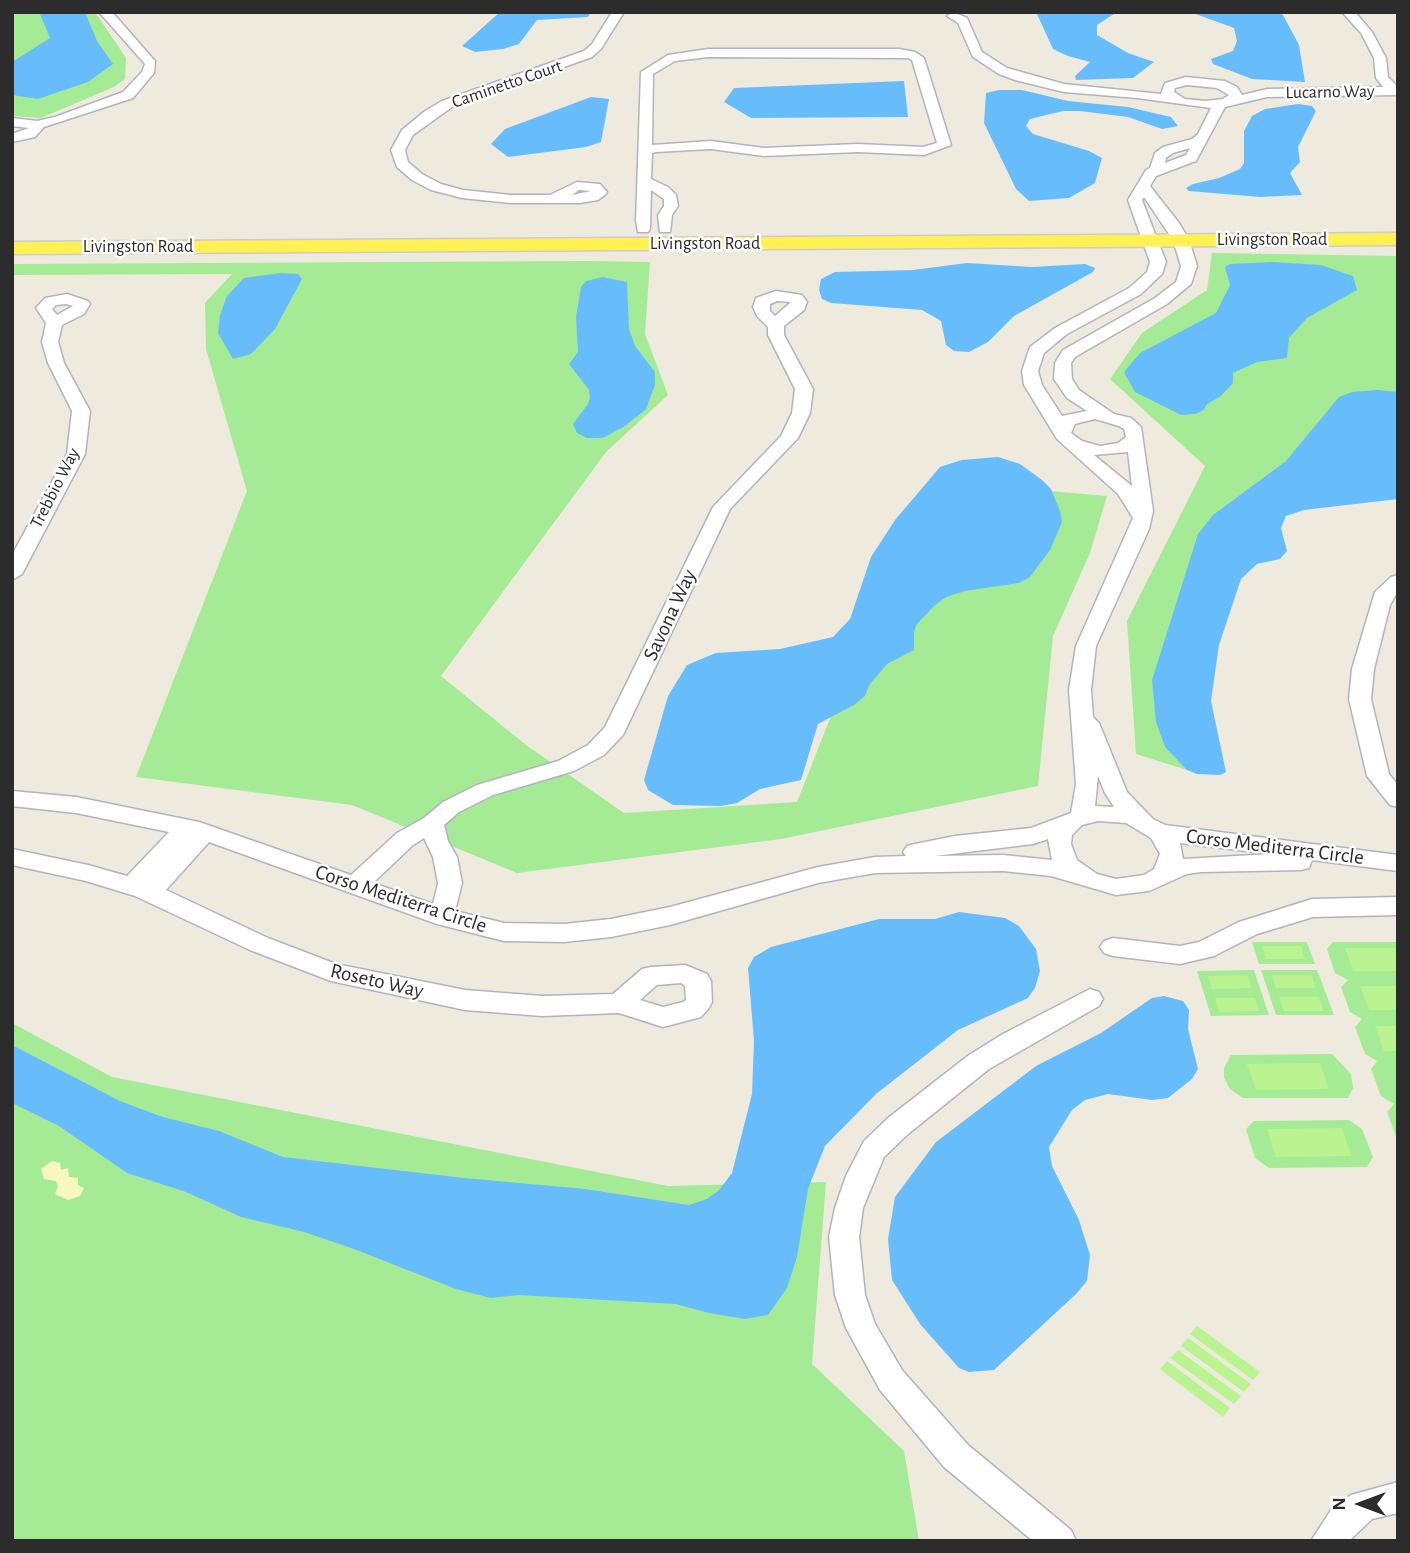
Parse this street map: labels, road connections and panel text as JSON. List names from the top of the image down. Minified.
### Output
{"streets":{"main road":["Livingston Road"],"street":["Caminetto Court","Lucarno Way","Trebbio Way","Savona Way","Corso Mediterra Circle","Roseto Way"]},"crossings":[["Savona Way","Corso Mediterra Circle"]],"north":"left"}
